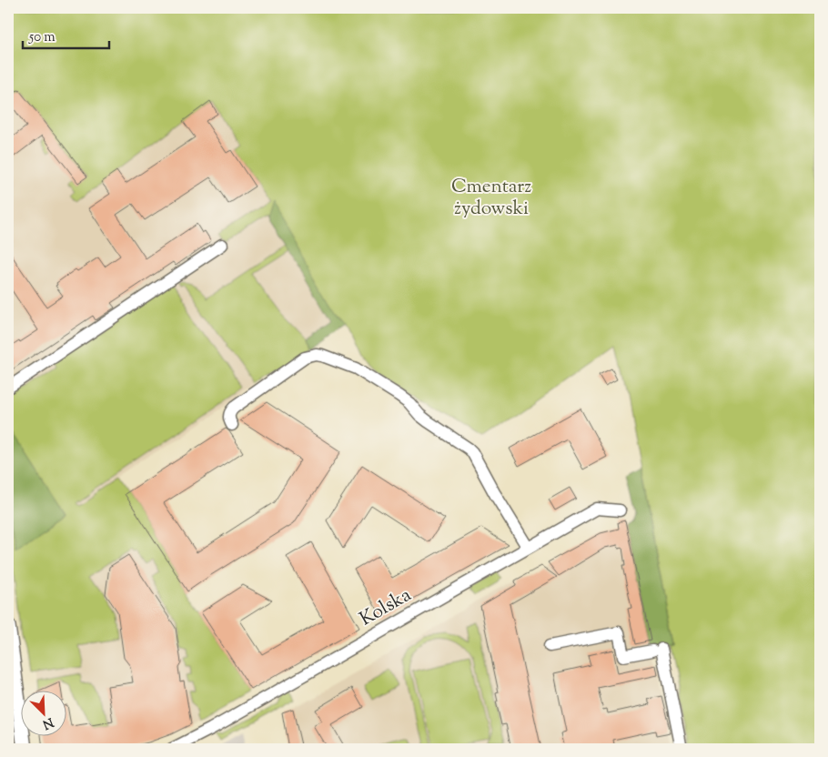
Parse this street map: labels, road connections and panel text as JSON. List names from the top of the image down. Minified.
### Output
{"streets":{"street":["Kolska"]},"parks":["Cmentarz żydowski"],"scale_bar":"50 m","north":"bottom right"}
